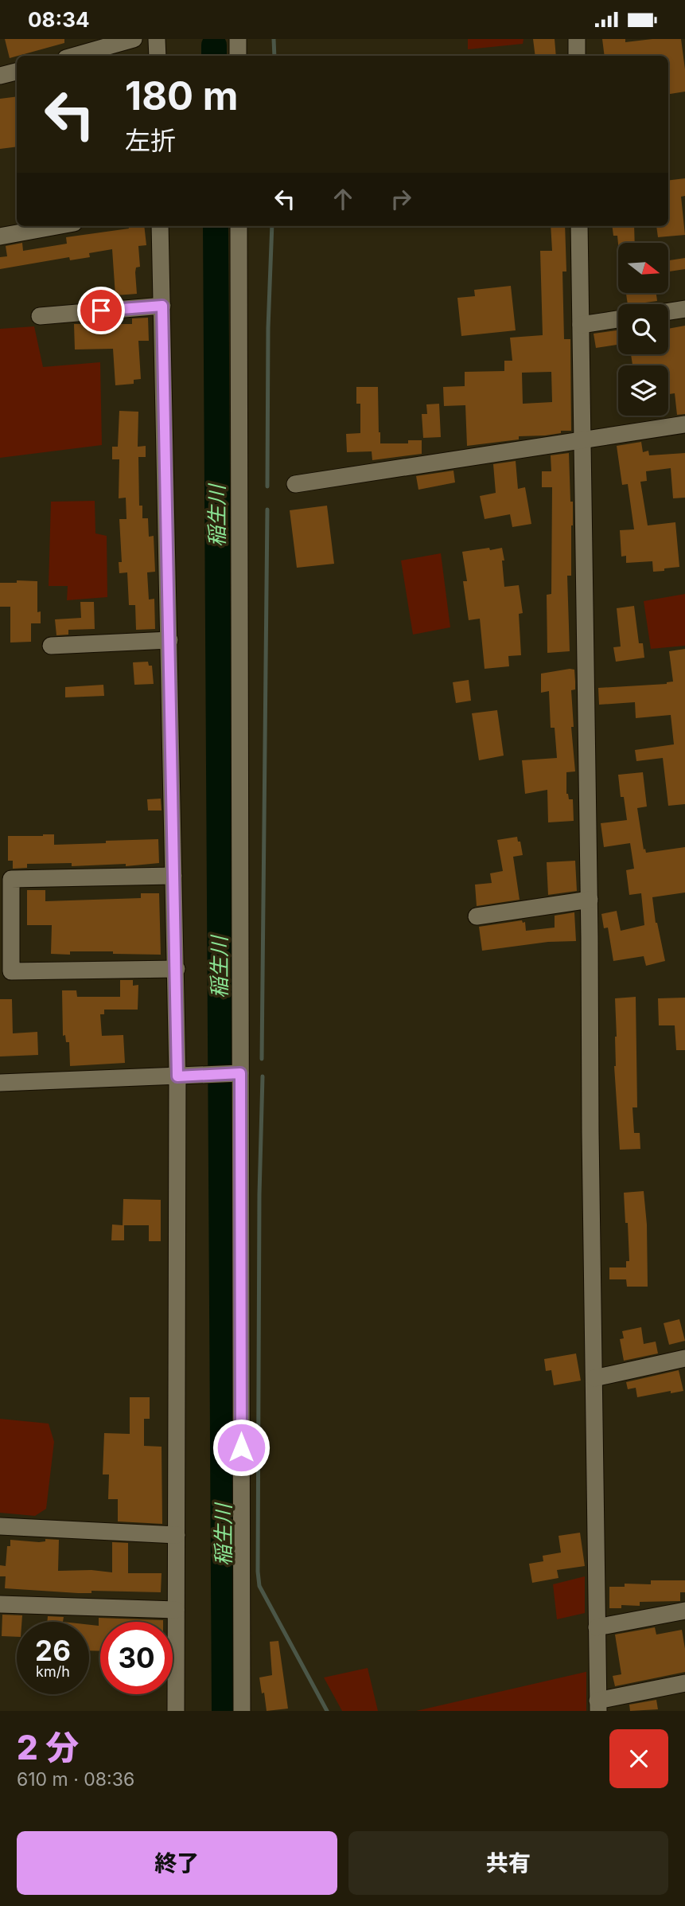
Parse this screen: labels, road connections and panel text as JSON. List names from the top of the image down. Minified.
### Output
{"water":["稲生川"],"north":"right","page":{"status":"08:34","turn":["180 m","左折"],"speed":"26 km/h","limit":"30","heading":["2 分","610 m · 08:36"],"buttons":["終了","共有"]}}
